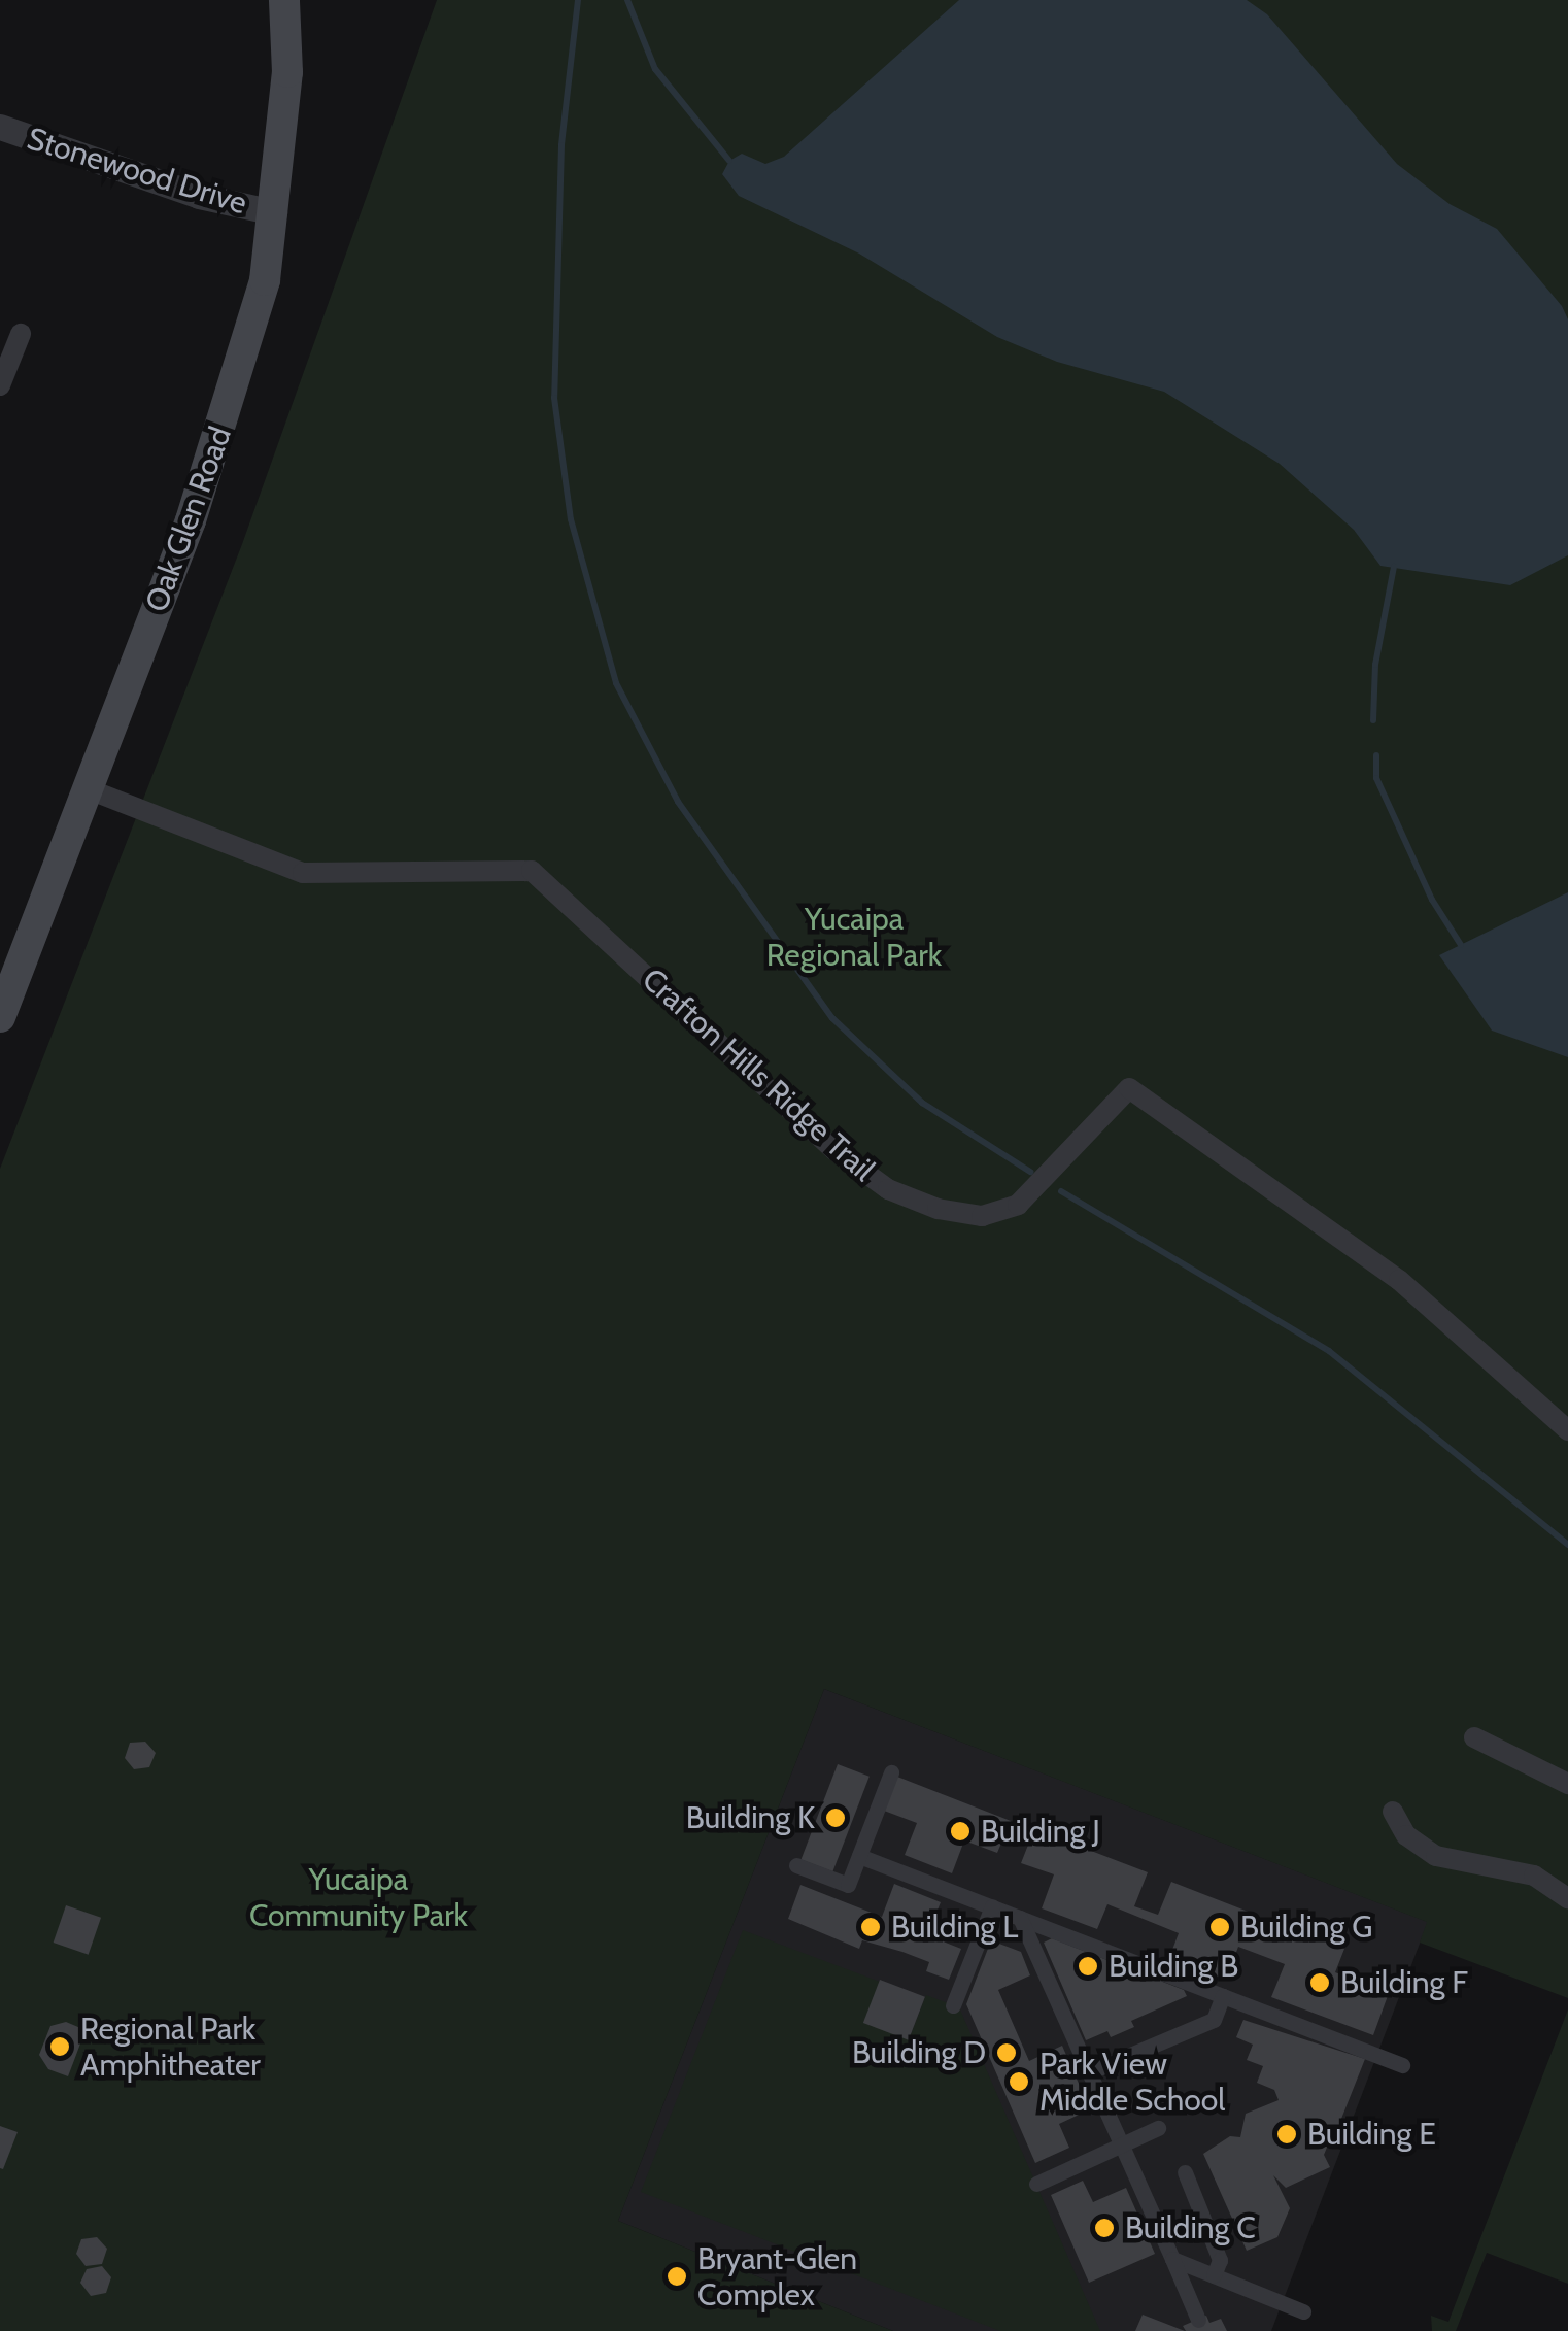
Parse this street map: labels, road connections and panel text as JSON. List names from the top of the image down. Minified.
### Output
{"streets":{"main road":["Oak Glen Road"],"street":["Stonewood Drive","Crafton Hills Ridge Trail"]},"crossings":[["Stonewood Drive","Oak Glen Road"],["Oak Glen Road","Crafton Hills Ridge Trail"]],"parks":["Yucaipa Regional Park","Yucaipa Community Park"],"places":["Building K","Building J","Building L","Building G","Building B","Building F","Regional Park Amphitheater","Building D","Park View Middle School","Building E","Building C","Bryant-Glen Complex"]}
